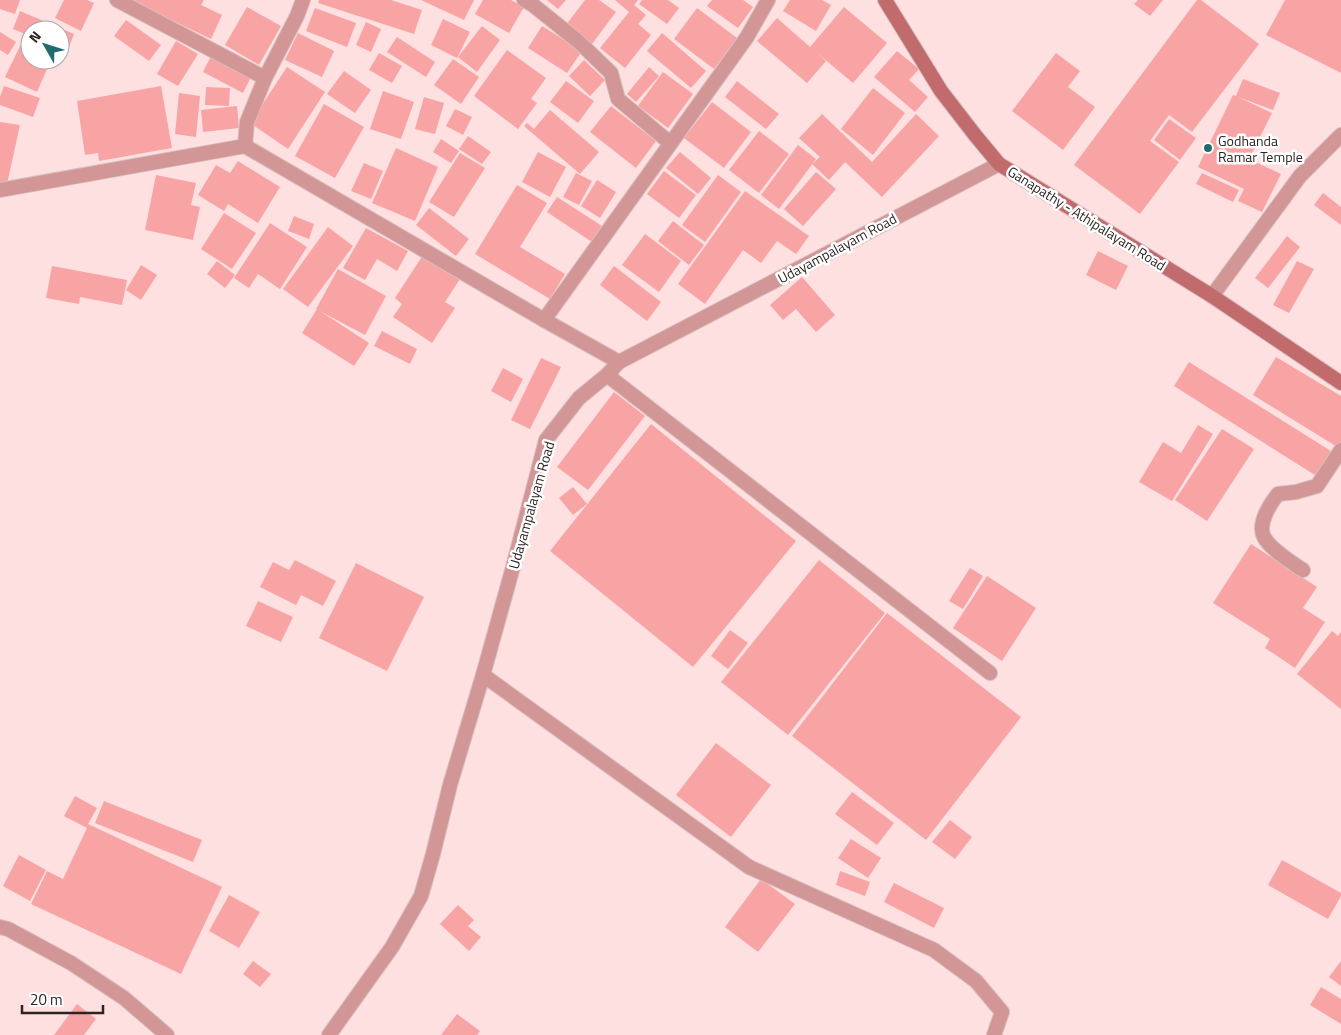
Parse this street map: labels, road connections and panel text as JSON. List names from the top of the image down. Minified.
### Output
{"streets":{"main road":["Ganapathy - Athipalayam Road"],"street":["Udayampalayam Road"]},"crossings":[["Ganapathy - Athipalayam Road","Udayampalayam Road"]],"places":["Godhanda Ramar Temple"],"scale_bar":"20 m","north":"top left"}
